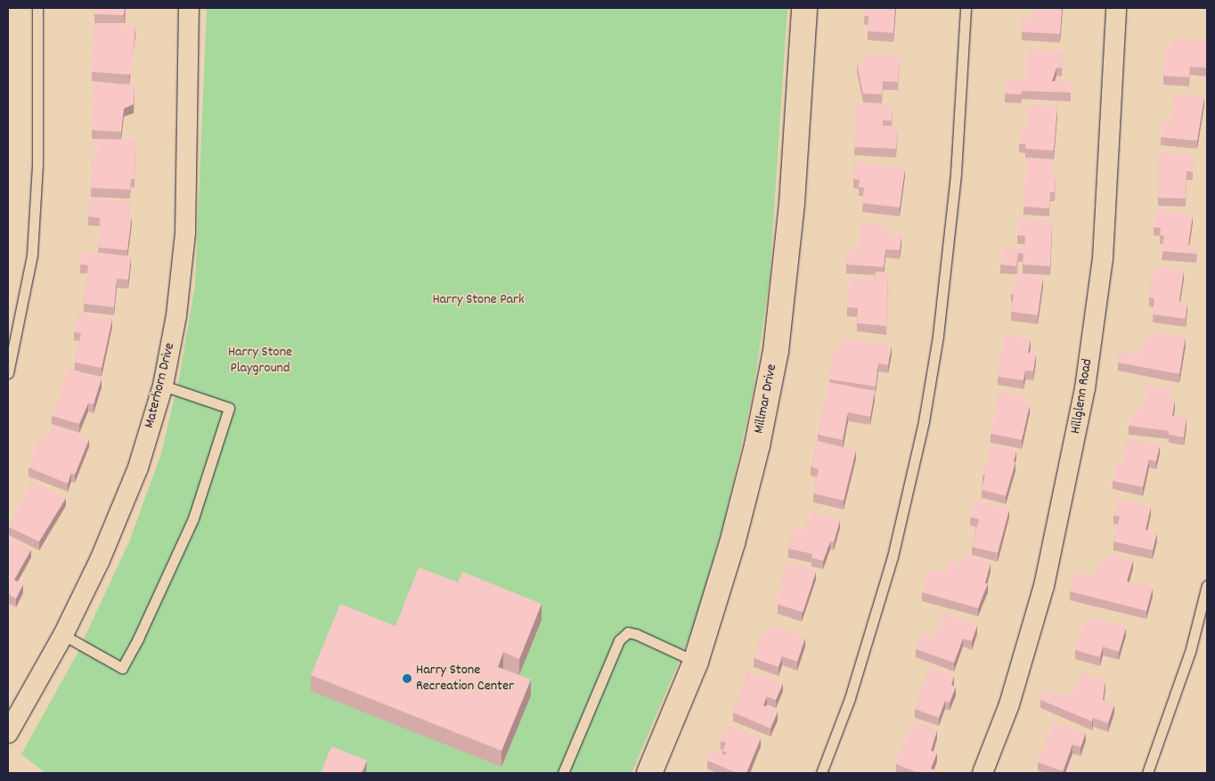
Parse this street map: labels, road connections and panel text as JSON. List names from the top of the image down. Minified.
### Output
{"streets":{"street":["Materhorn Drive","Hillglenn Road","Millmar Drive"]},"parks":["Harry Stone Park","Harry Stone Playground"],"places":["Harry Stone Recreation Center"]}
